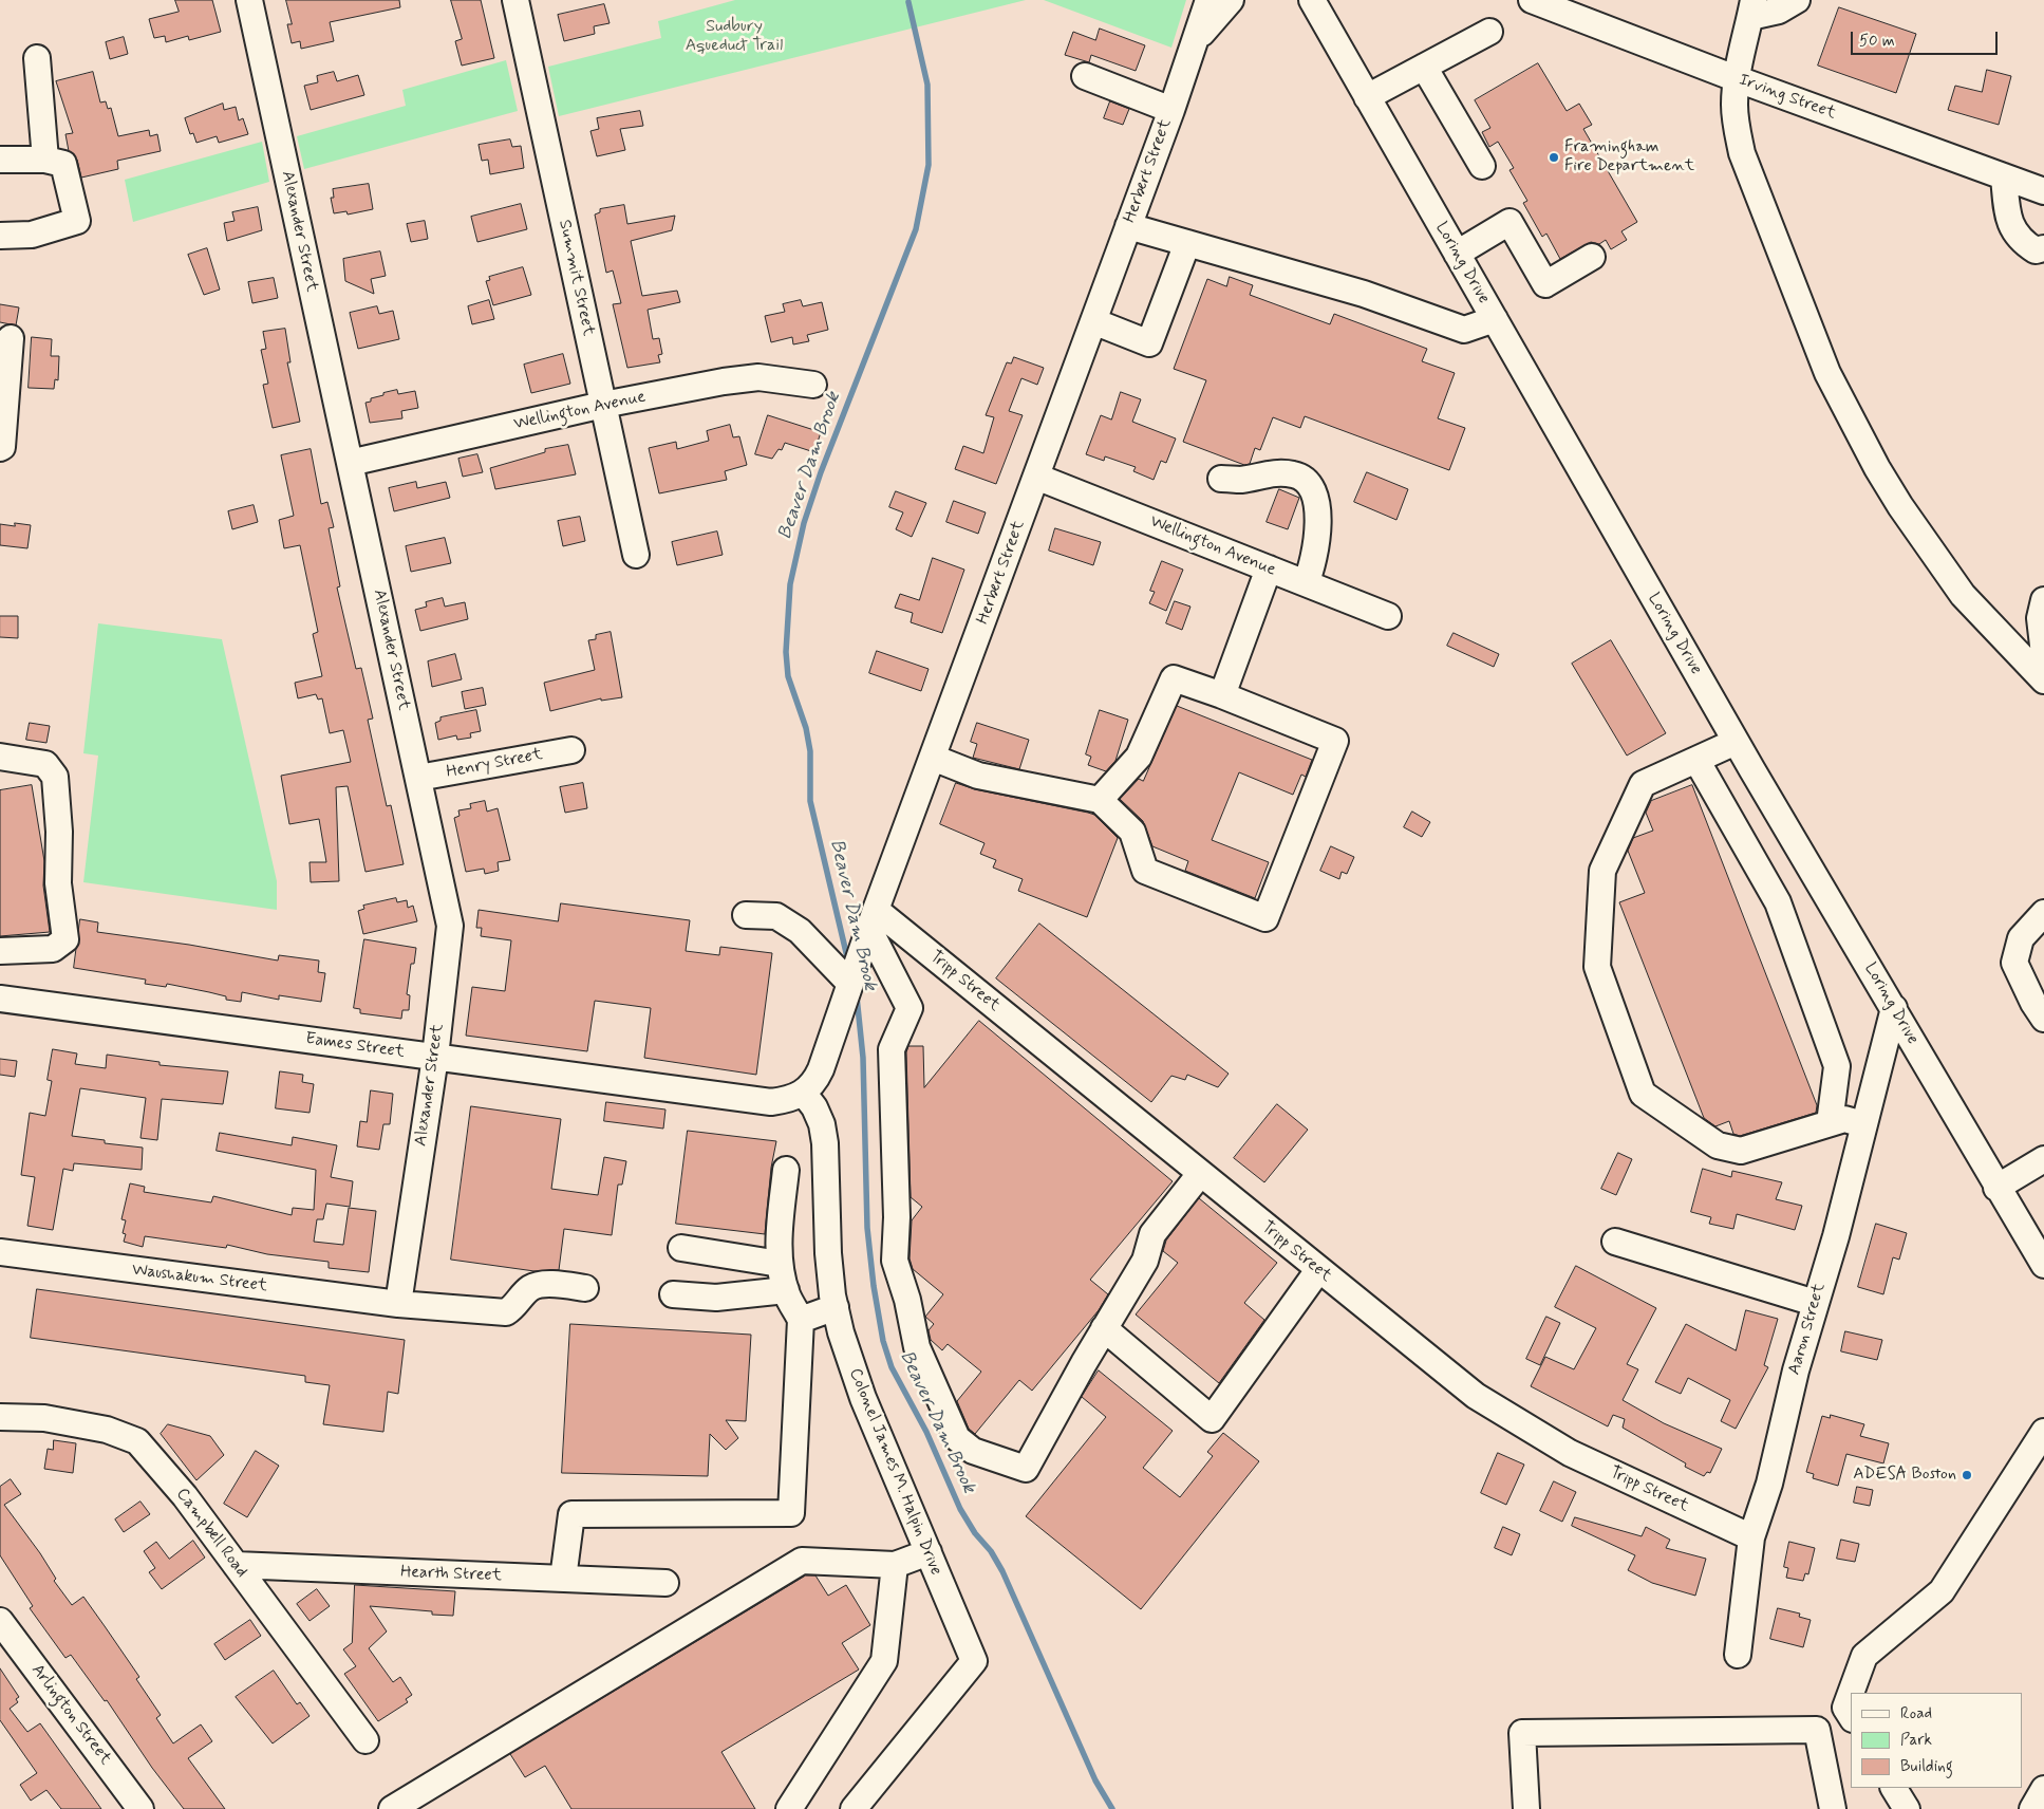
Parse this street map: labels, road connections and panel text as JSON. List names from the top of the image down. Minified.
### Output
{"streets":{"street":["Irving Street","Herbert Street","Alexander Street","Loring Drive","Summit Street","Wellington Avenue","Henry Street","Tripp Street","Eames Street","Waushakum Street","Aaron Street","Colonel James M. Halpin Drive","Campbell Road","Hearth Street","Arlington Street"]},"crossings":[["Herbert Street","Wellington Avenue"],["Herbert Street","Tripp Street"],["Herbert Street","Eames Street"],["Herbert Street","Colonel James M. Halpin Drive"],["Alexander Street","Wellington Avenue"],["Alexander Street","Henry Street"],["Alexander Street","Eames Street"],["Alexander Street","Waushakum Street"],["Loring Drive","Aaron Street"],["Summit Street","Wellington Avenue"],["Tripp Street","Aaron Street"],["Eames Street","Colonel James M. Halpin Drive"],["Campbell Road","Hearth Street"]],"water":["Beaver Dam Brook"],"parks":["Sudbury Aqueduct Trail"],"places":["Framingham Fire Department","ADESA Boston"],"legend":["Road","Park","Building"],"scale_bar":"50 m"}
